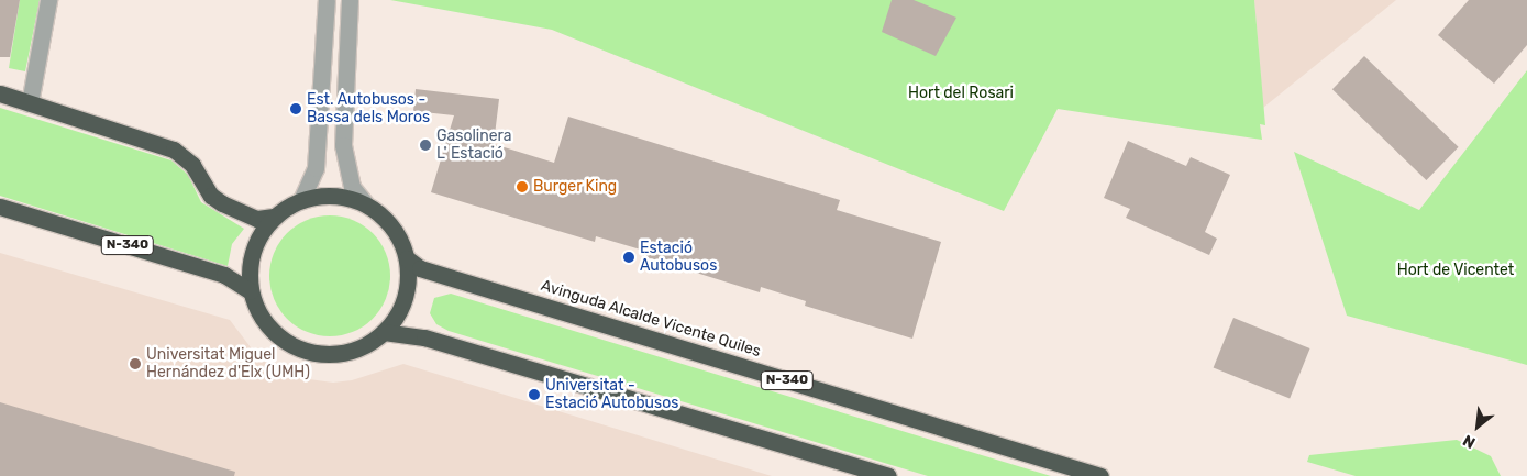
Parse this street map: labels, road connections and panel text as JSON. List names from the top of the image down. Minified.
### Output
{"streets":{"highway":["N-340","Avinguda Alcalde Vicente Quiles"]},"crossings":[["N-340","Avinguda Alcalde Vicente Quiles"]],"parks":["Hort del Rosari","Hort de Vicentet"],"places":["Est. Autobusos - Bassa dels Moros","Gasolinera L' Estació","Burger King","Estació Autobusos","Universitat Miguel Hernández d'Elx (UMH)","Universitat - Estació Autobusos"],"north":"bottom left"}
